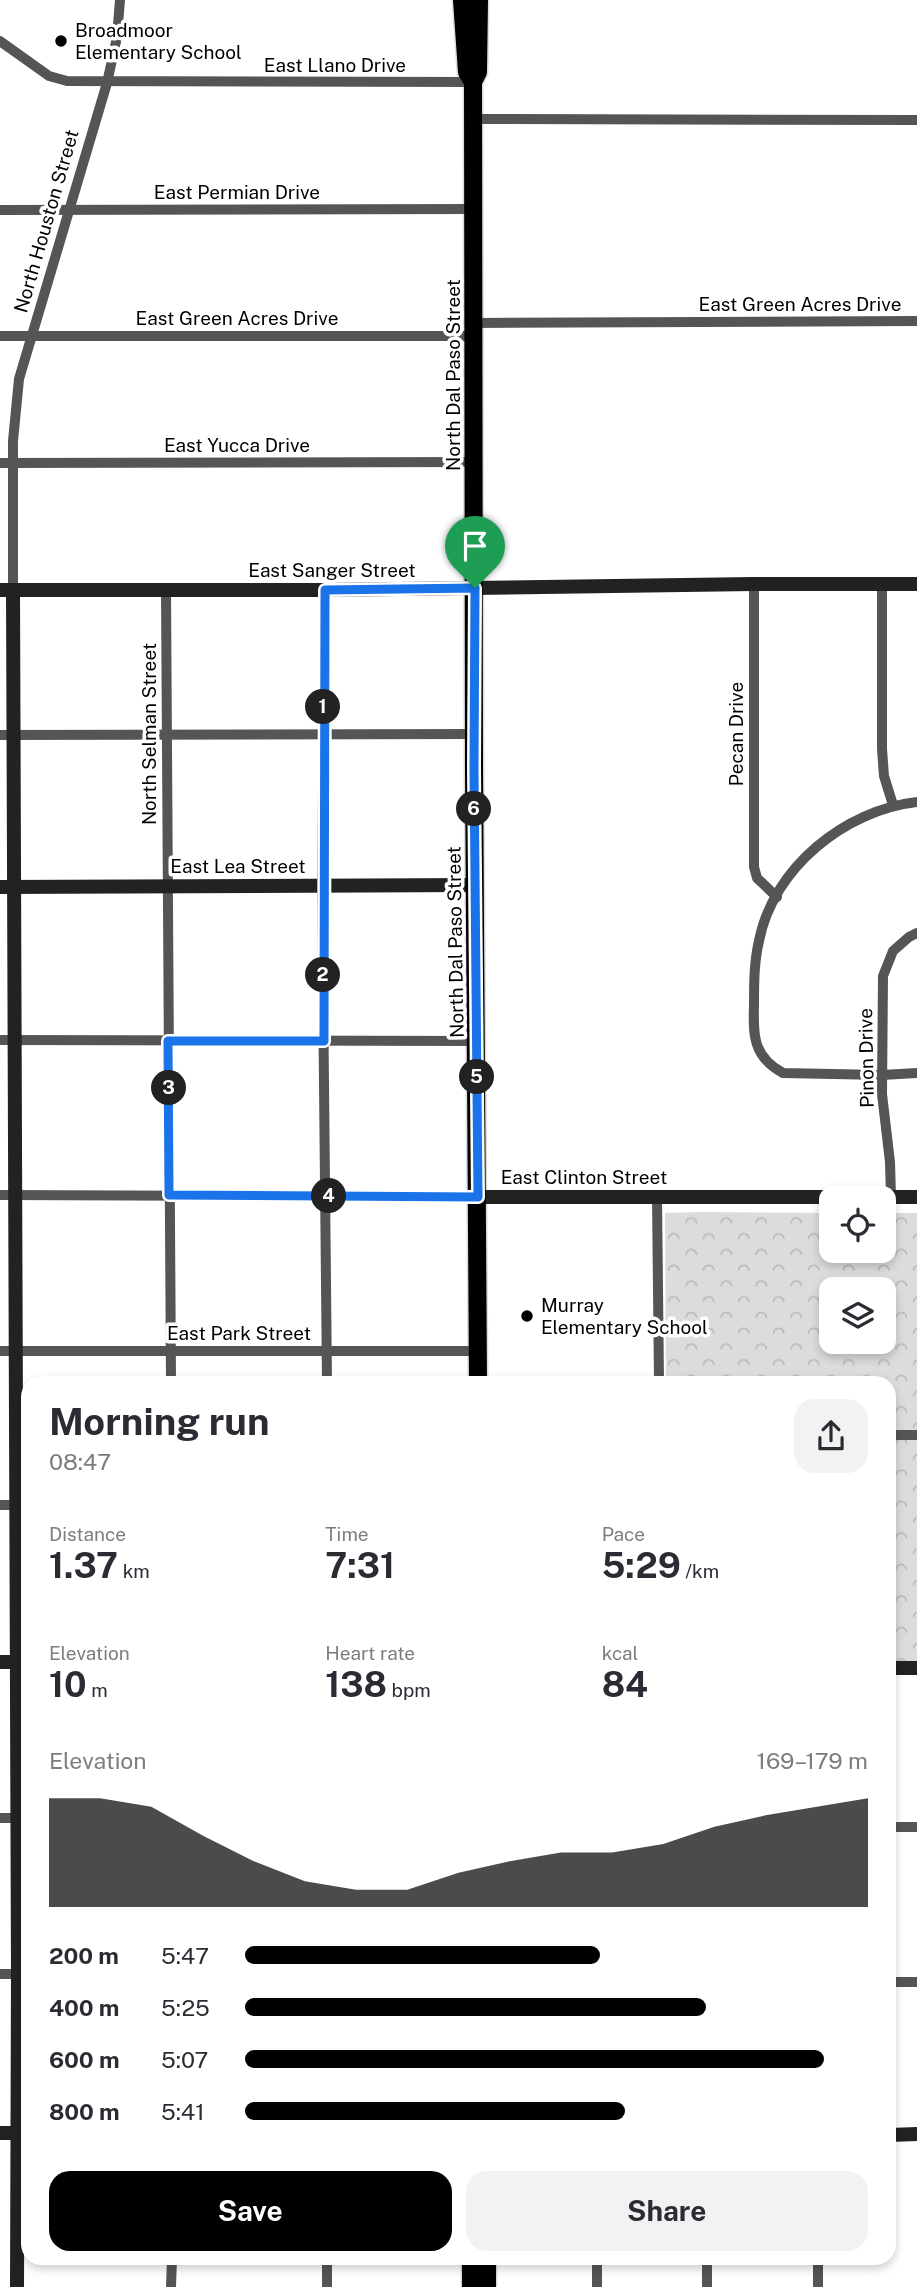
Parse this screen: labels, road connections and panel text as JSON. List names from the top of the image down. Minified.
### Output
{"streets":{"main road":["North Dal Paso Street"],"street":["East Llano Drive","East Permian Drive","North Houston Street","East Green Acres Drive","East Yucca Drive","East Sanger Street","North Selman Street","Pecan Drive","East Lea Street","Pinon Drive","East Clinton Street","East Park Street"]},"crossings":[["East Llano Drive","North Houston Street"],["East Llano Drive","North Dal Paso Street"],["East Permian Drive","North Houston Street"],["East Permian Drive","North Dal Paso Street"],["North Houston Street","East Green Acres Drive"],["North Houston Street","East Yucca Drive"],["North Houston Street","East Sanger Street"],["North Houston Street","East Lea Street"],["North Houston Street","East Clinton Street"],["North Houston Street","East Park Street"],["East Green Acres Drive","North Dal Paso Street"],["North Dal Paso Street","East Yucca Drive"],["North Dal Paso Street","East Sanger Street"],["North Dal Paso Street","East Lea Street"],["North Dal Paso Street","East Clinton Street"],["North Dal Paso Street","East Park Street"],["East Sanger Street","North Selman Street"],["East Sanger Street","Pecan Drive"],["North Selman Street","East Lea Street"],["North Selman Street","East Clinton Street"],["North Selman Street","East Park Street"]],"places":["Broadmoor Elementary School","Murray Elementary School"],"page":{"pins":["1","6","2","5","3","4"],"heading":["Morning run","08:47"],"stats":[["Distance","1.37 km"],["Time","7:31"],["Pace","5:29 /km"],["Elevation","10 m"],["Heart rate","138 bpm"],["kcal","84"]],"chart":["Elevation","169–179 m"],"list":[{"name":"200 m","note":"5:47"},{"name":"400 m","note":"5:25"},{"name":"600 m","note":"5:07"},{"name":"800 m","note":"5:41"}],"buttons":["Save","Share"]}}
